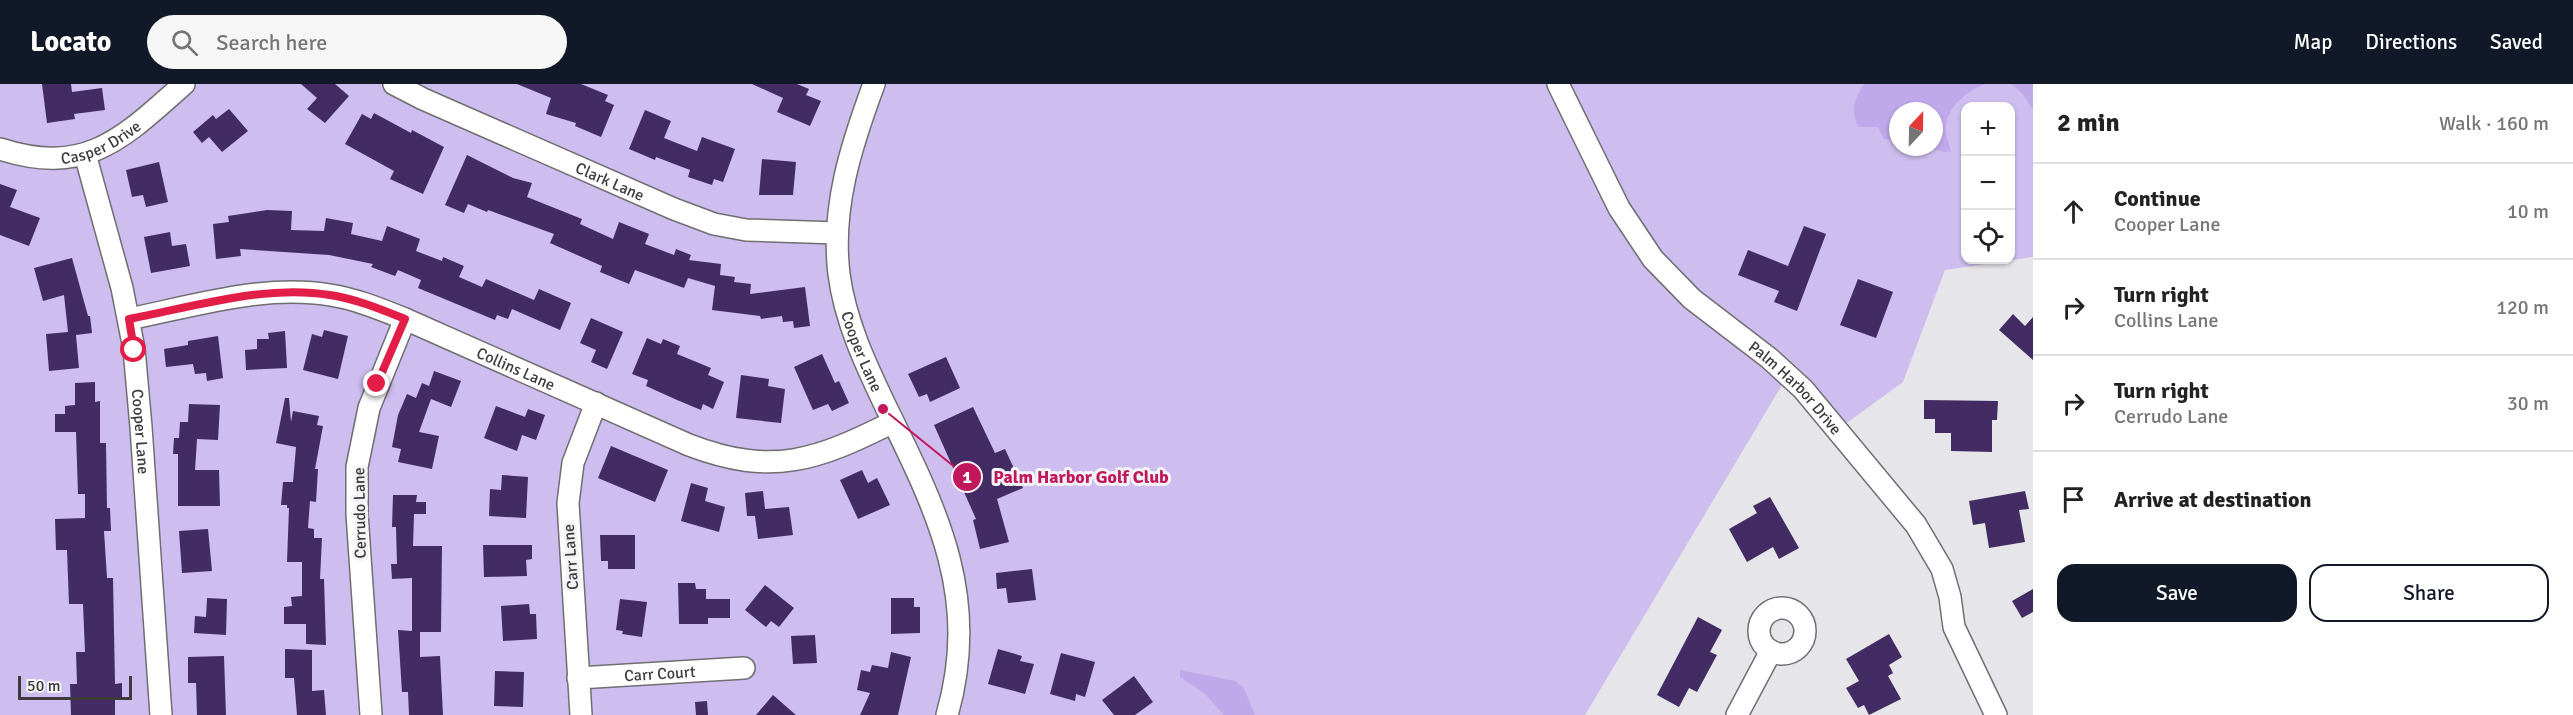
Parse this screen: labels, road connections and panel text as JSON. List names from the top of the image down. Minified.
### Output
{"streets":{"street":["Casper Drive","Clark Lane","Cooper Lane","Collins Lane","Palm Harbor Drive","Cerrudo Lane","Carr Lane","Carr Court"]},"crossings":[["Casper Drive","Cooper Lane"],["Clark Lane","Cooper Lane"],["Cooper Lane","Collins Lane"],["Collins Lane","Cerrudo Lane"],["Collins Lane","Carr Lane"],["Carr Lane","Carr Court"]],"places":["Palm Harbor Golf Club"],"scale_bar":"50 m","north":"top","page":{"header":"Locato","search":"Search here","nav":["Map","Directions","Saved"],"heading":["2 min","Walk · 160 m"],"map_buttons":["+","−"],"list":[["Continue","Cooper Lane","10 m"],["Turn right","Collins Lane","120 m"],["Turn right","Cerrudo Lane","30 m"],"Arrive at destination"],"buttons":["Save","Share"],"scale":"50 m"}}
